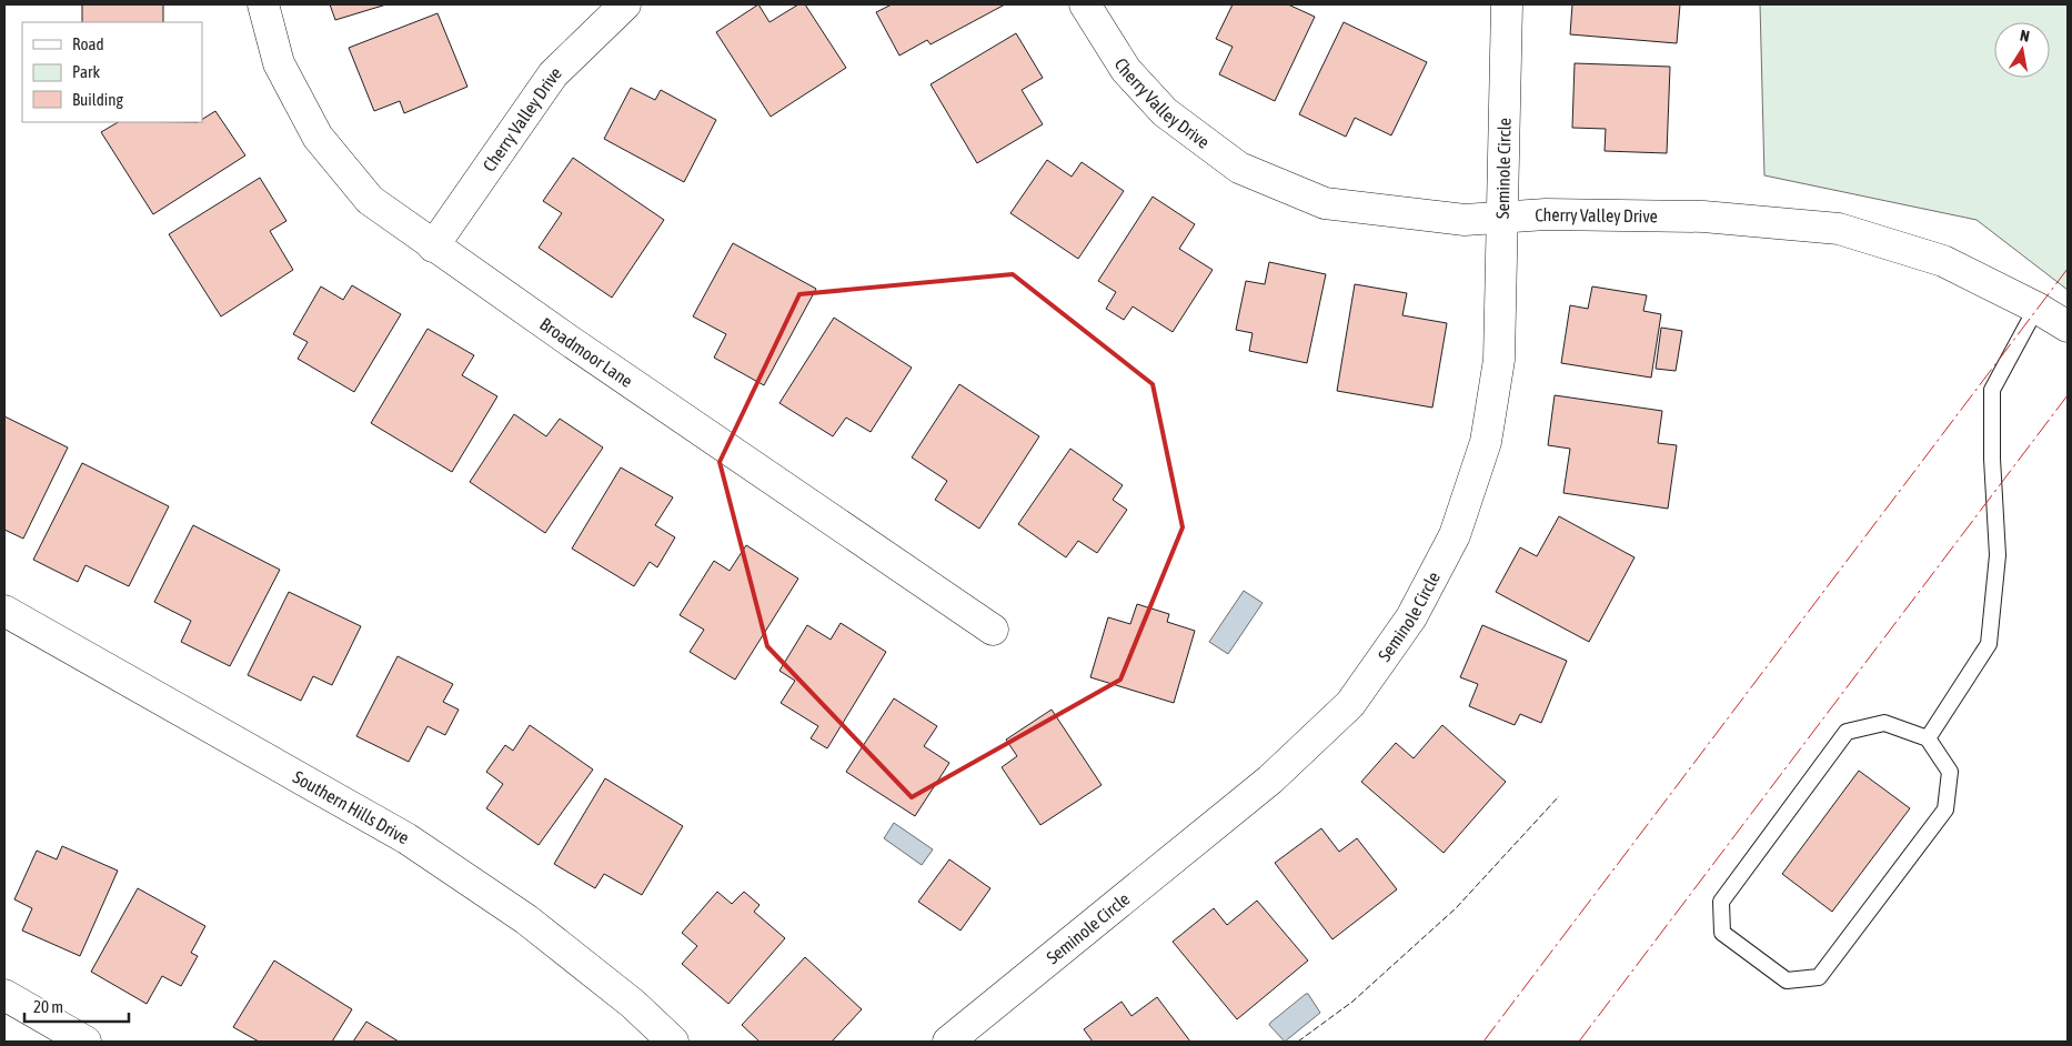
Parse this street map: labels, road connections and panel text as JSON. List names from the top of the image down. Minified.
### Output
{"streets":{"street":["Cherry Valley Drive","Seminole Circle","Broadmoor Lane","Southern Hills Drive"]},"crossings":[["Cherry Valley Drive","Seminole Circle"],["Cherry Valley Drive","Broadmoor Lane"]],"legend":["Road","Park","Building"],"scale_bar":"20 m","north":"top"}
